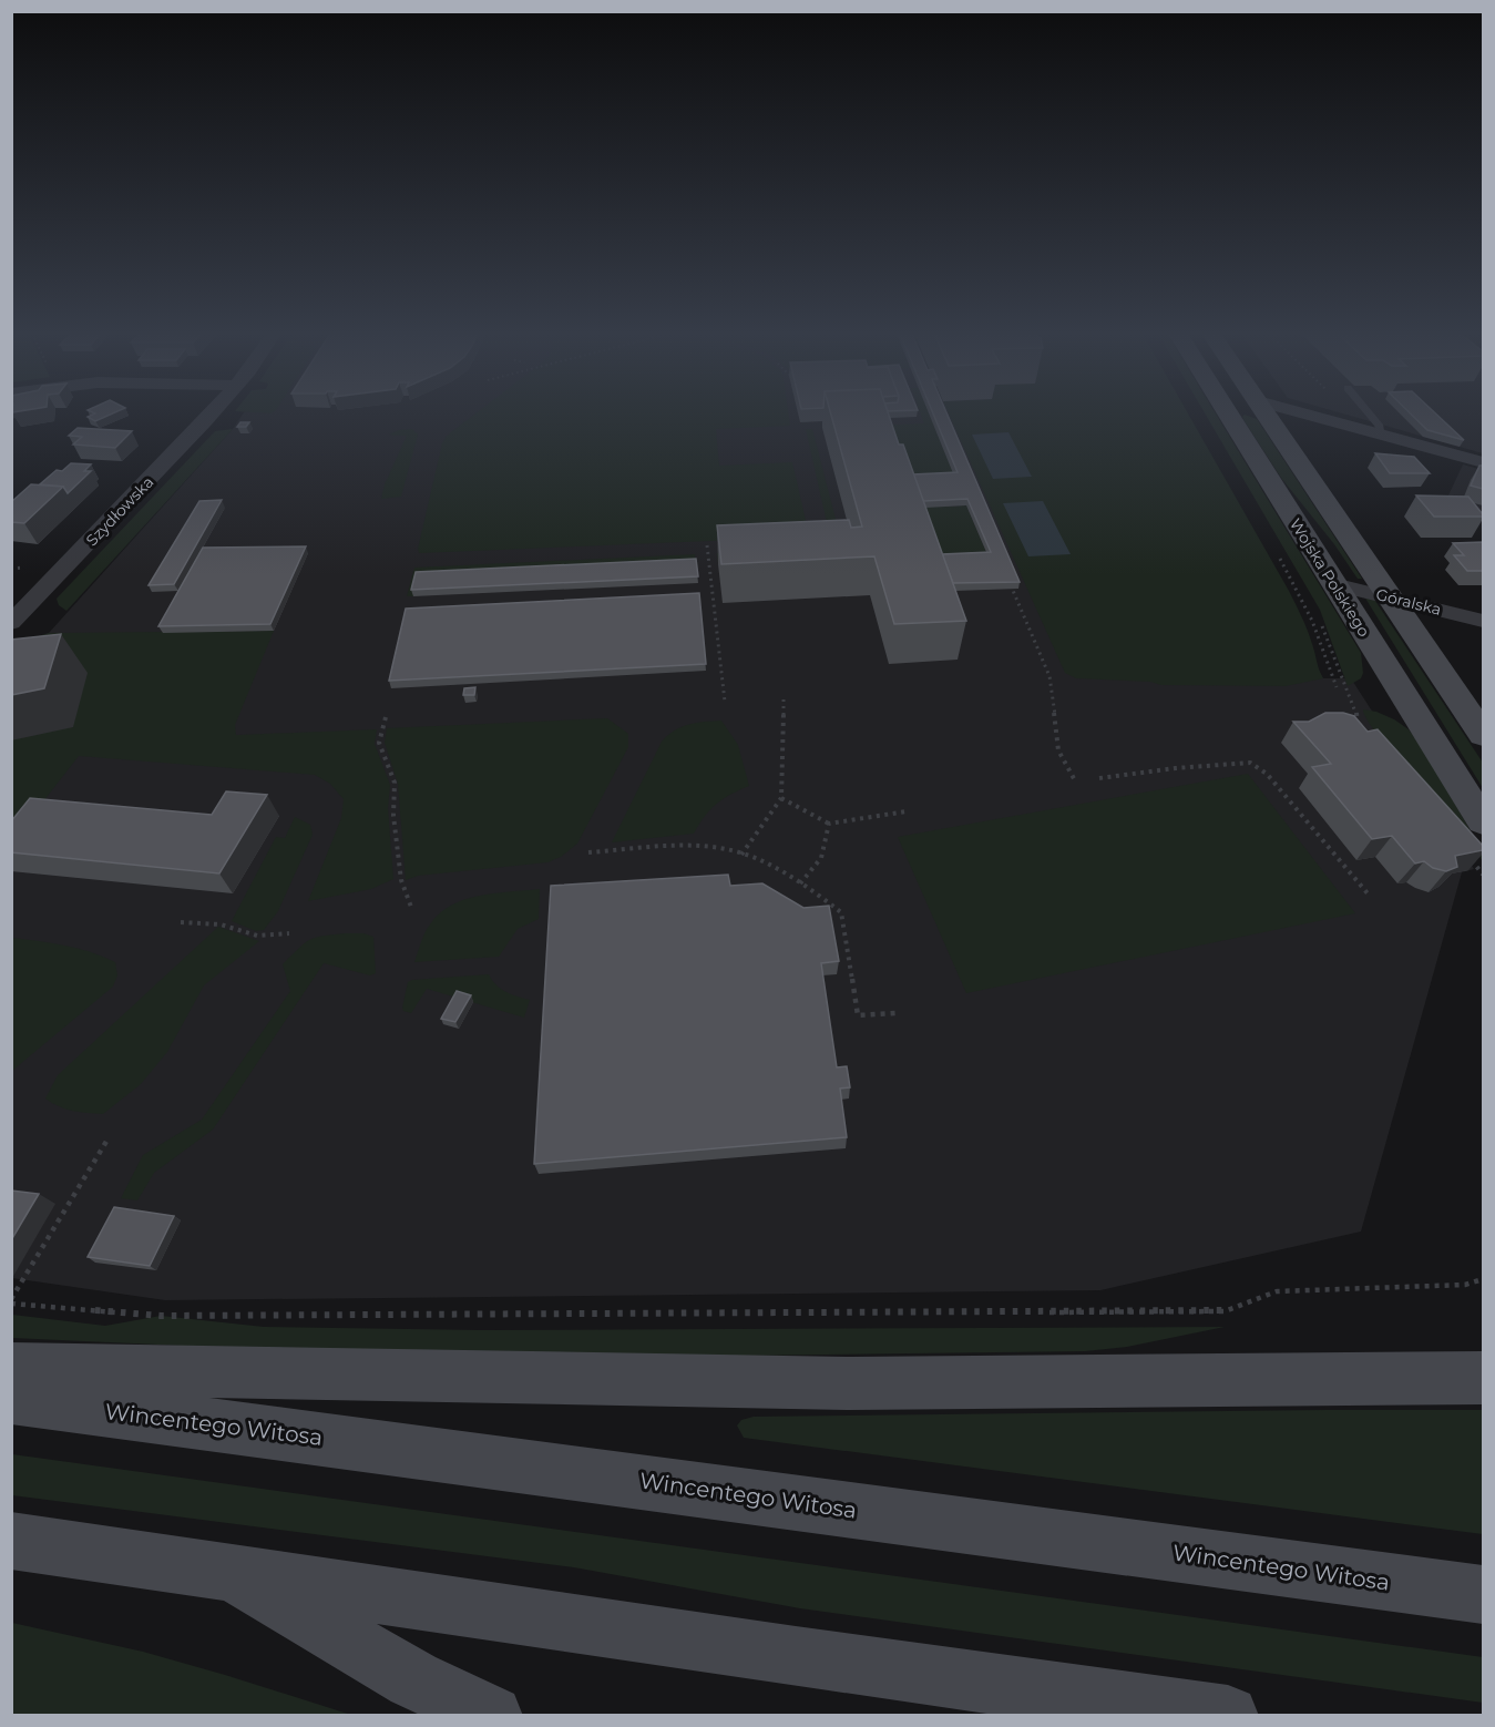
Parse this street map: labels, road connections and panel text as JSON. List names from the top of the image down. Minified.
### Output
{"streets":{"main road":["Wojska Polskiego","Wincentego Witosa"],"street":["Szydłowska","Góralska"]},"crossings":[["Wojska Polskiego","Góralska"]]}
